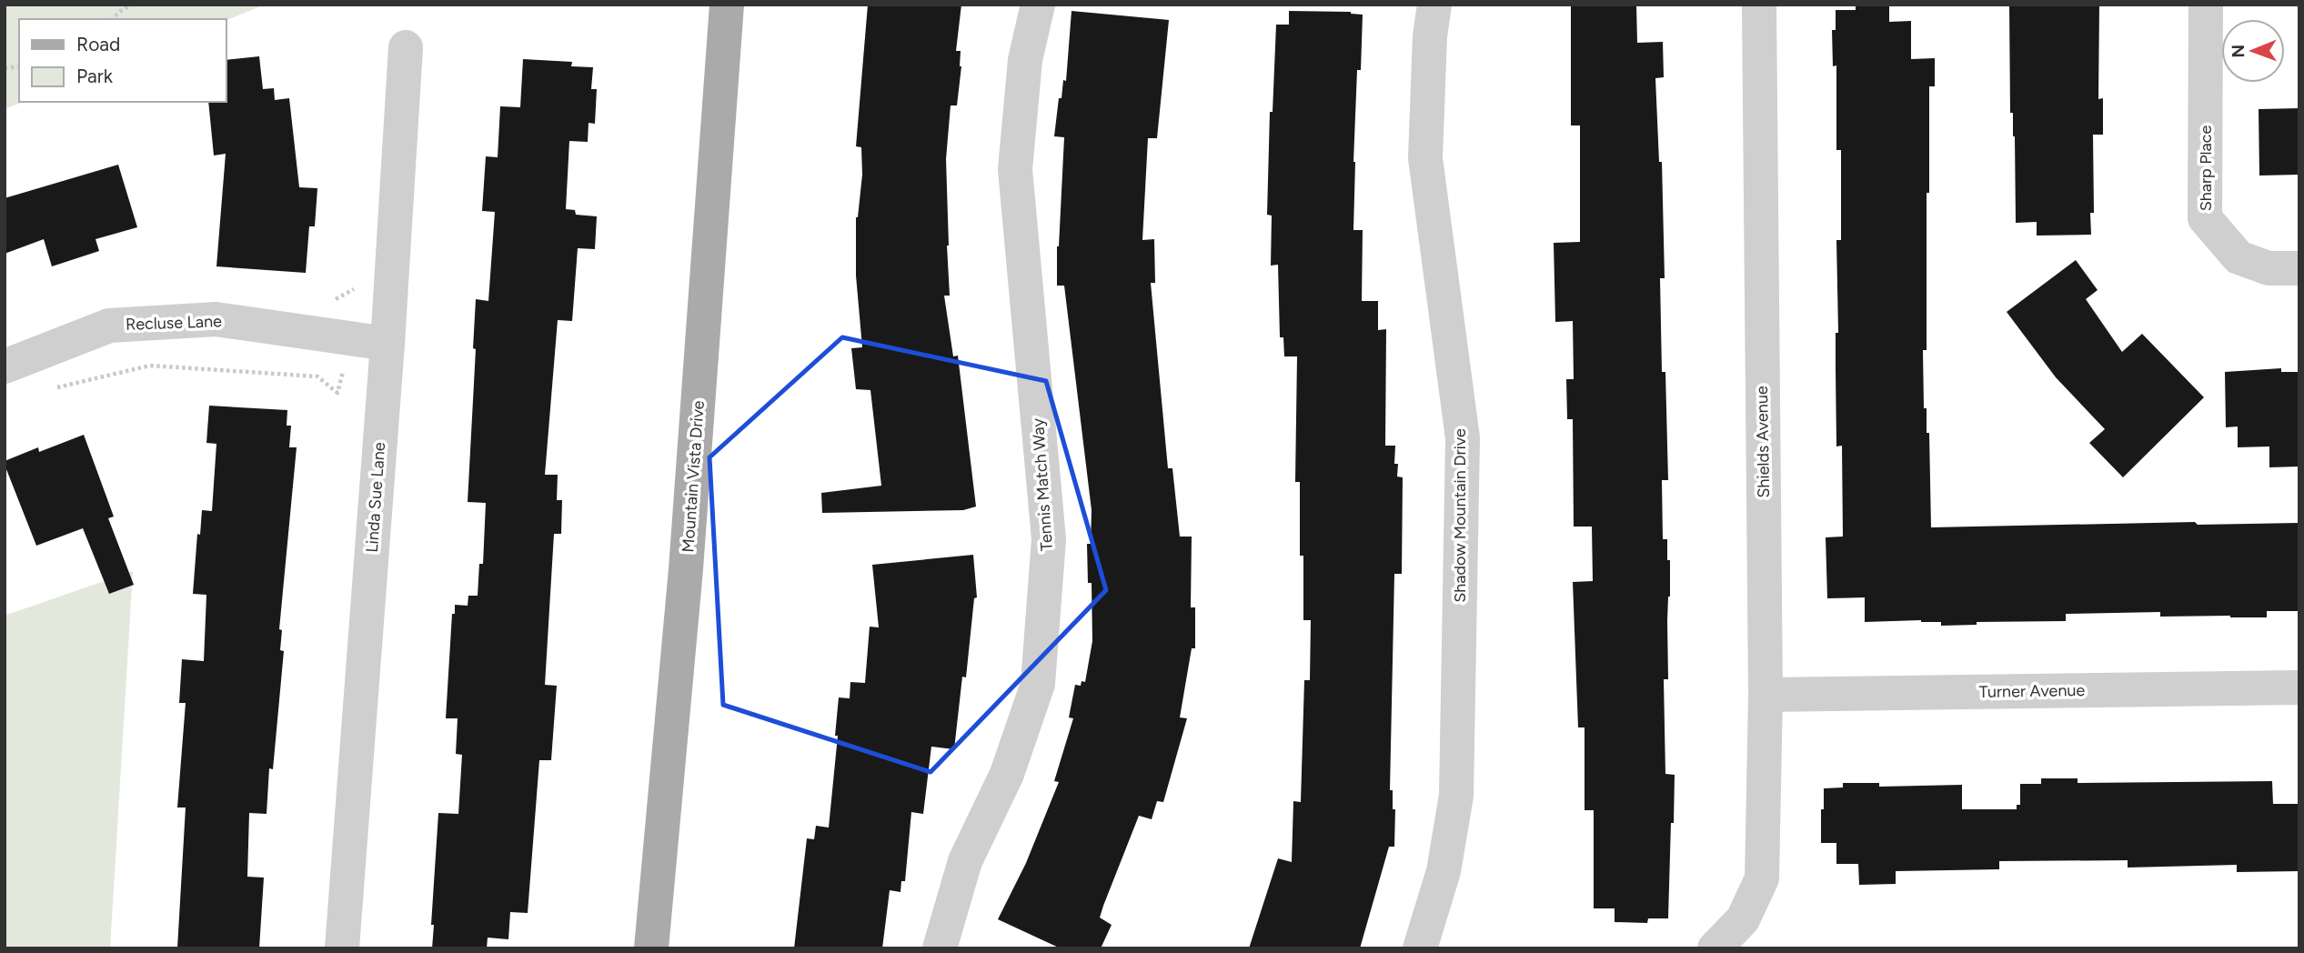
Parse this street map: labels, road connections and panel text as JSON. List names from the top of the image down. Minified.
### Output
{"streets":{"main road":["Mountain Vista Drive"],"street":["Sharp Place","Recluse Lane","Shields Avenue","Tennis Match Way","Linda Sue Lane","Shadow Mountain Drive","Turner Avenue"]},"crossings":[["Recluse Lane","Linda Sue Lane"],["Shields Avenue","Turner Avenue"]],"legend":["Road","Park"],"north":"left"}
